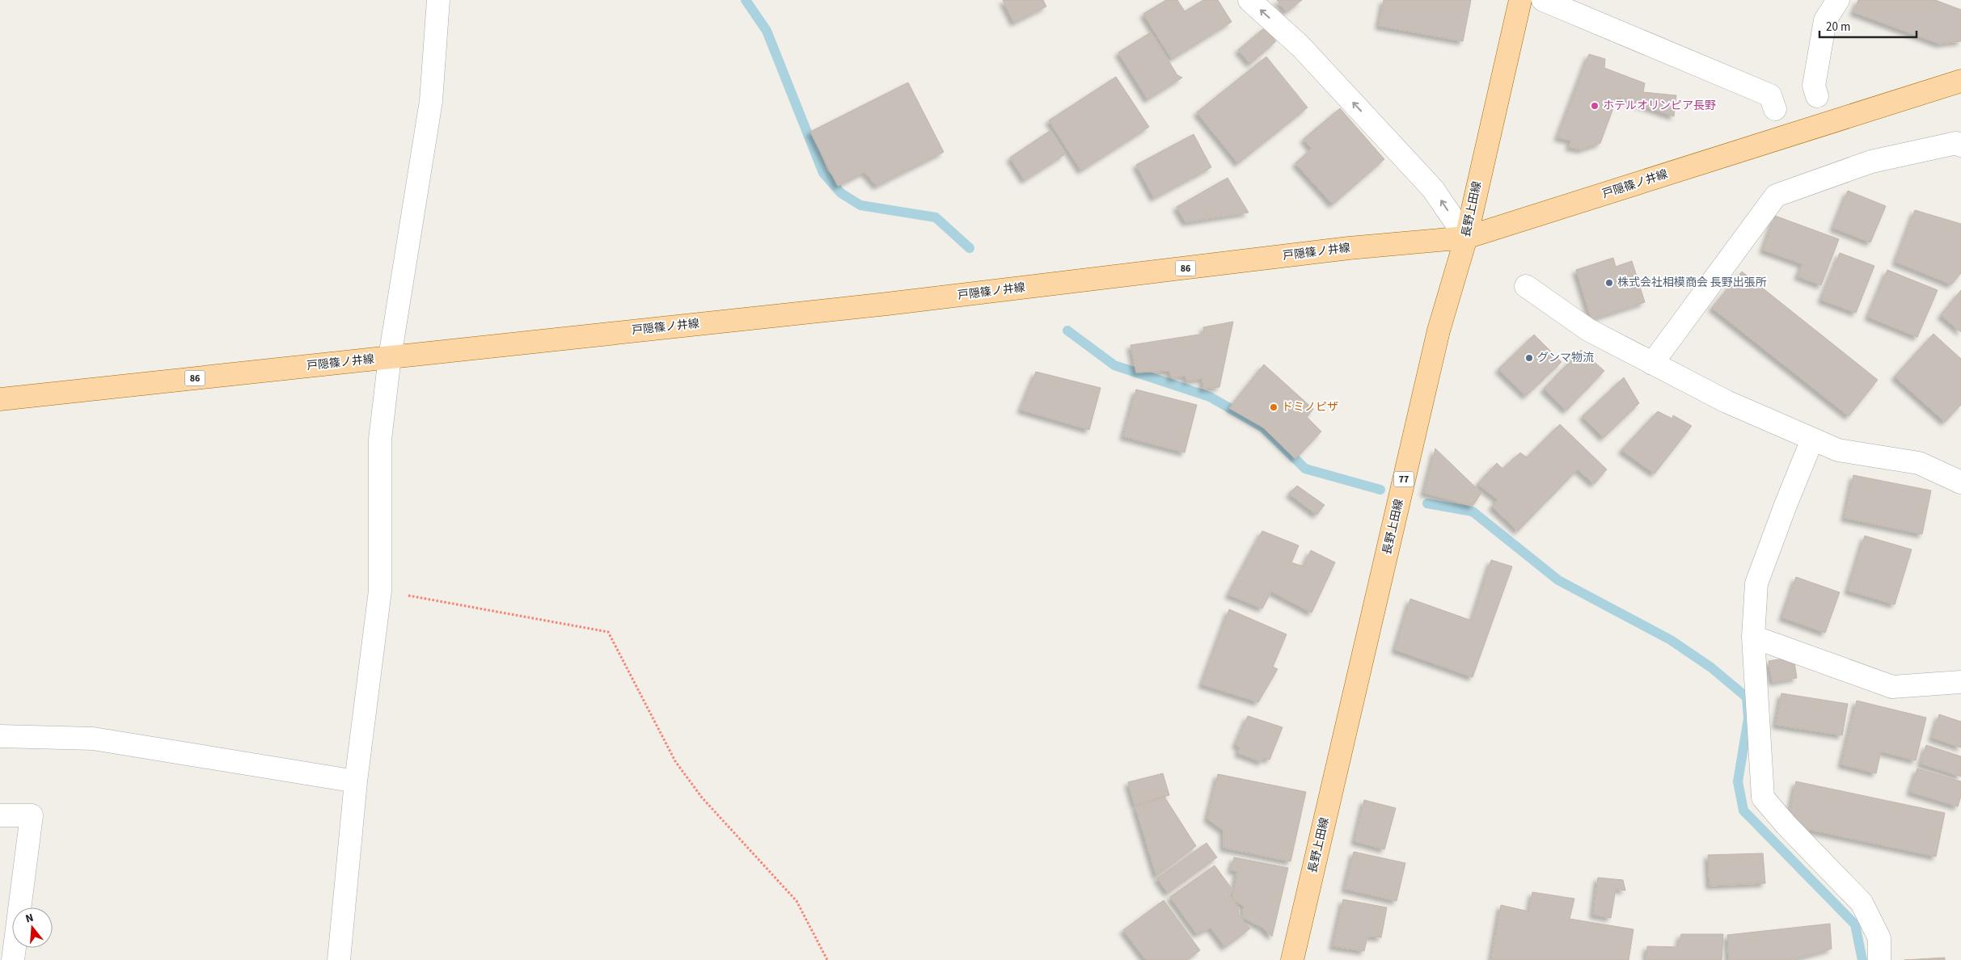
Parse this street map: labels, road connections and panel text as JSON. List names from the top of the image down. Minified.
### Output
{"streets":{"main road":["戸隠篠ノ井線","長野上田線","86","77"]},"crossings":[["戸隠篠ノ井線","長野上田線"]],"places":["ホテルオリンピア長野","株式会社相模商会 長野出張所","グンマ物流","ドミノピザ"],"scale_bar":"20 m","north":"top"}
